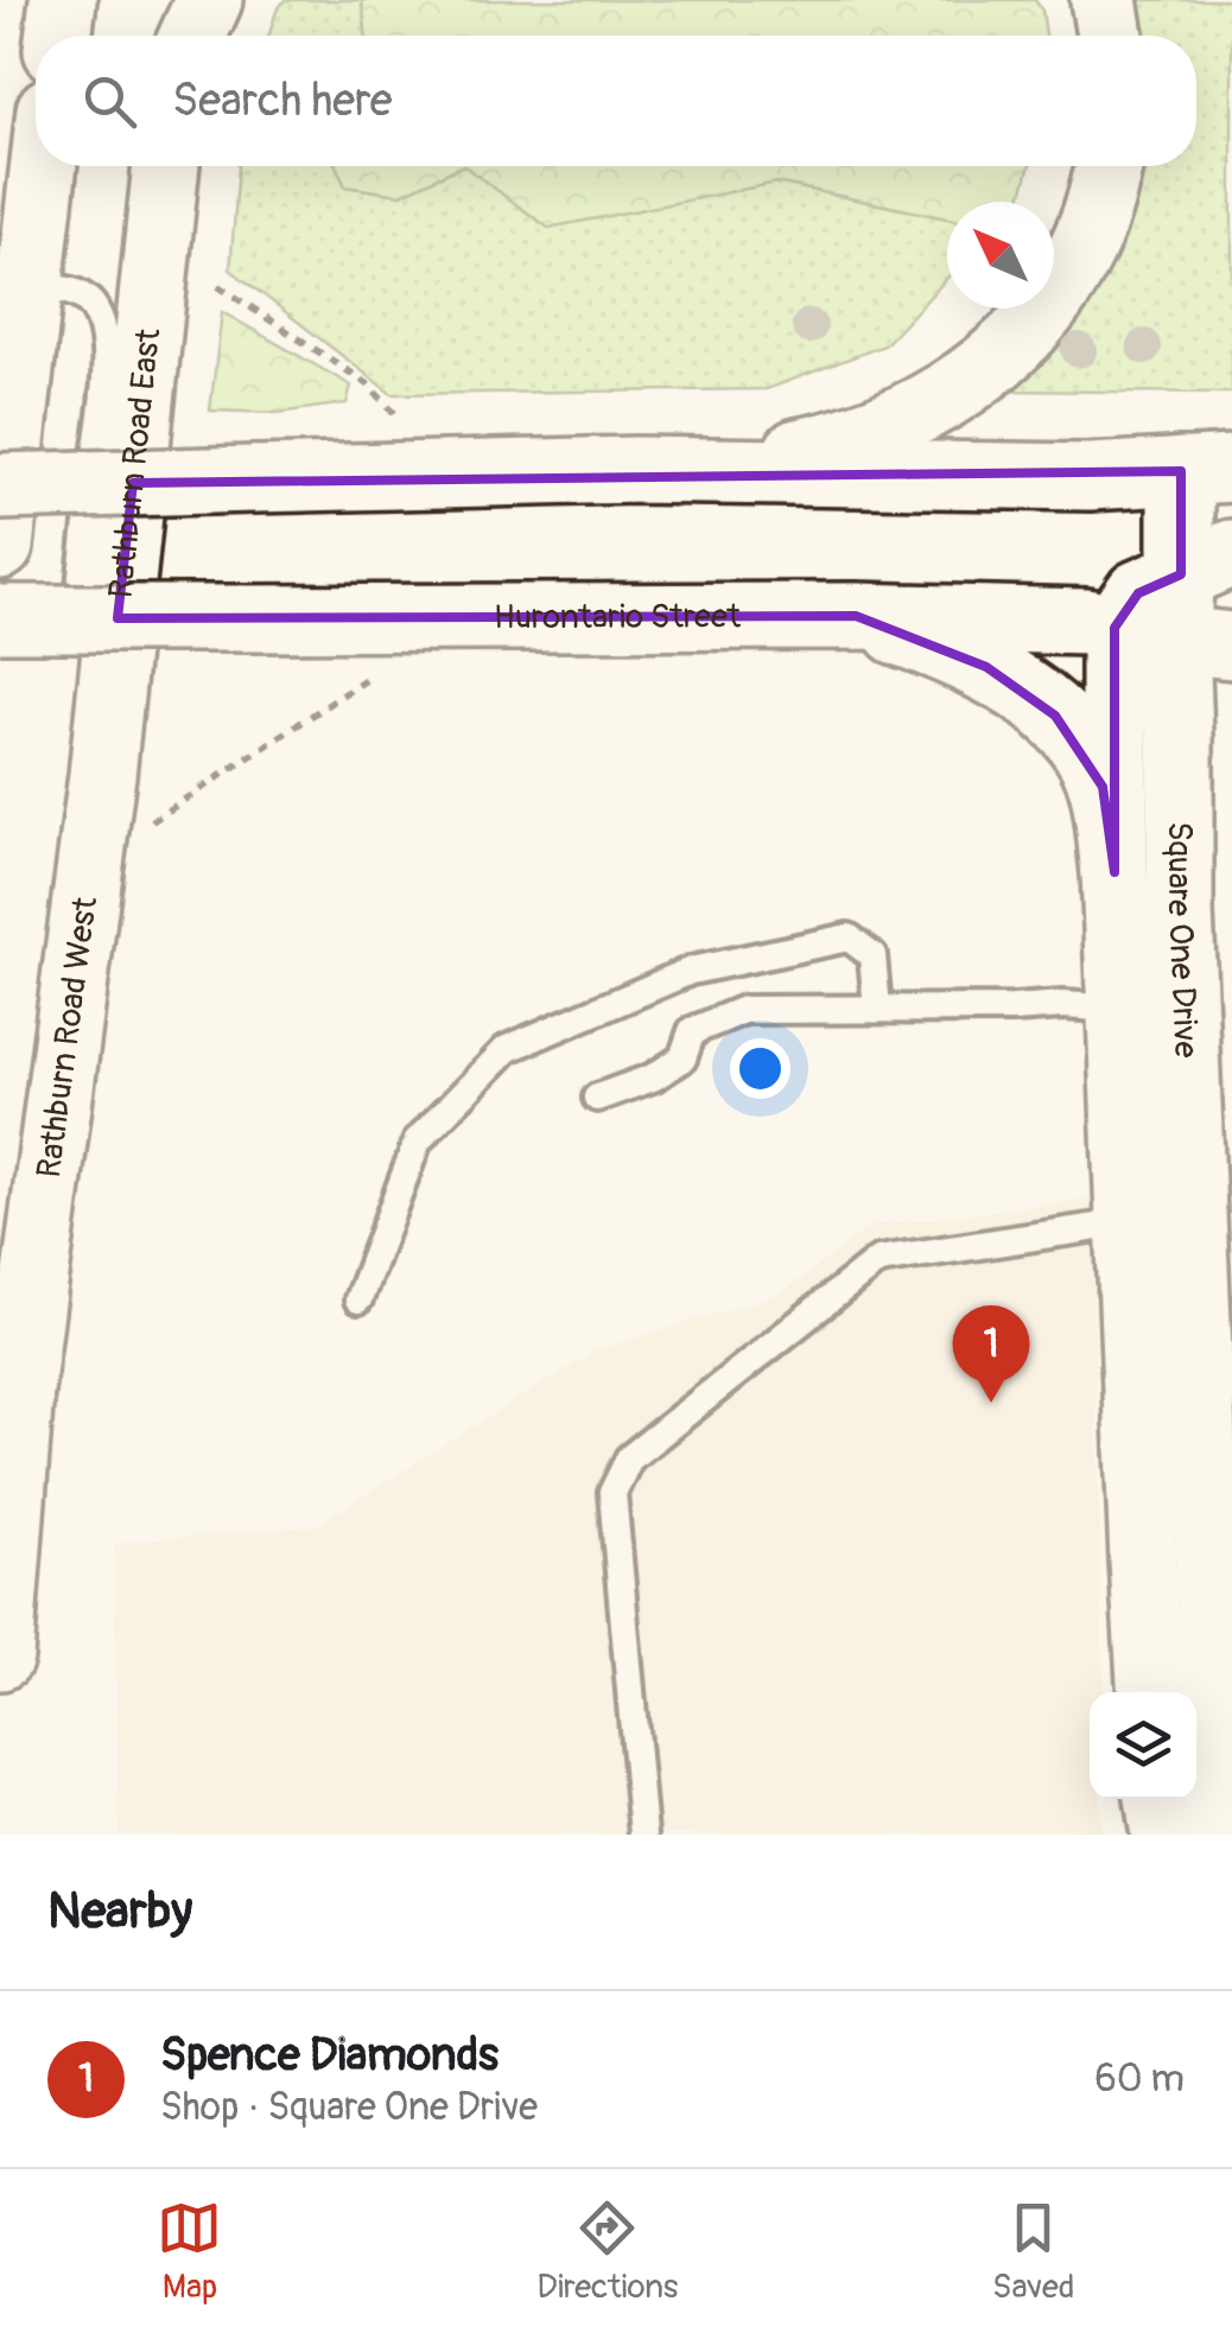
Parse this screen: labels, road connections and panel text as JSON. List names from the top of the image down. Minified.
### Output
{"streets":{"street":["Rathburn Road East","Hurontario Street","Square One Drive","Rathburn Road West"]},"crossings":[["Rathburn Road East","Rathburn Road West"],["Hurontario Street","Square One Drive"]],"north":"top left","page":{"search":"Search here","pins":"1","heading":"Nearby","list":[{"mark":"1","name":"Spence Diamonds","note":"Shop · Square One Drive","value":"60 m"}],"nav":["Map","Directions","Saved"]}}
